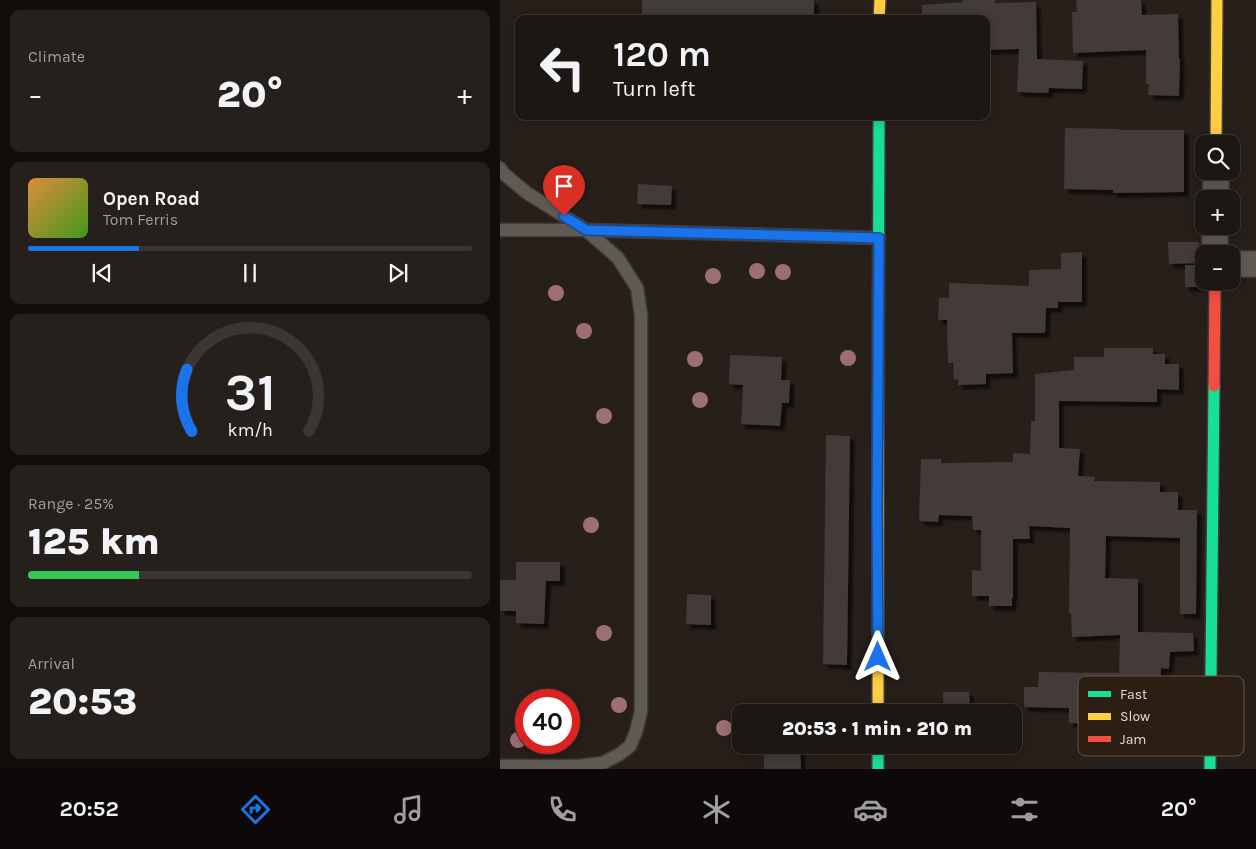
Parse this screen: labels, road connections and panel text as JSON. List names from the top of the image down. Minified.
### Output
{"legend":["Fast","Slow","Jam"],"page":{"tile":["Climate",["Range · 25%","125 km"],["Arrival","20:53"]],"turn":["120 m","Turn left"],"heat":["−","20°","+"],"map_buttons":["+","−"],"song":["Open Road","Tom Ferris"],"limit":"40","trip":"20:53 · 1 min · 210 m","tabs":["20:52","20°"],"gauge":["31","km/h"]}}
